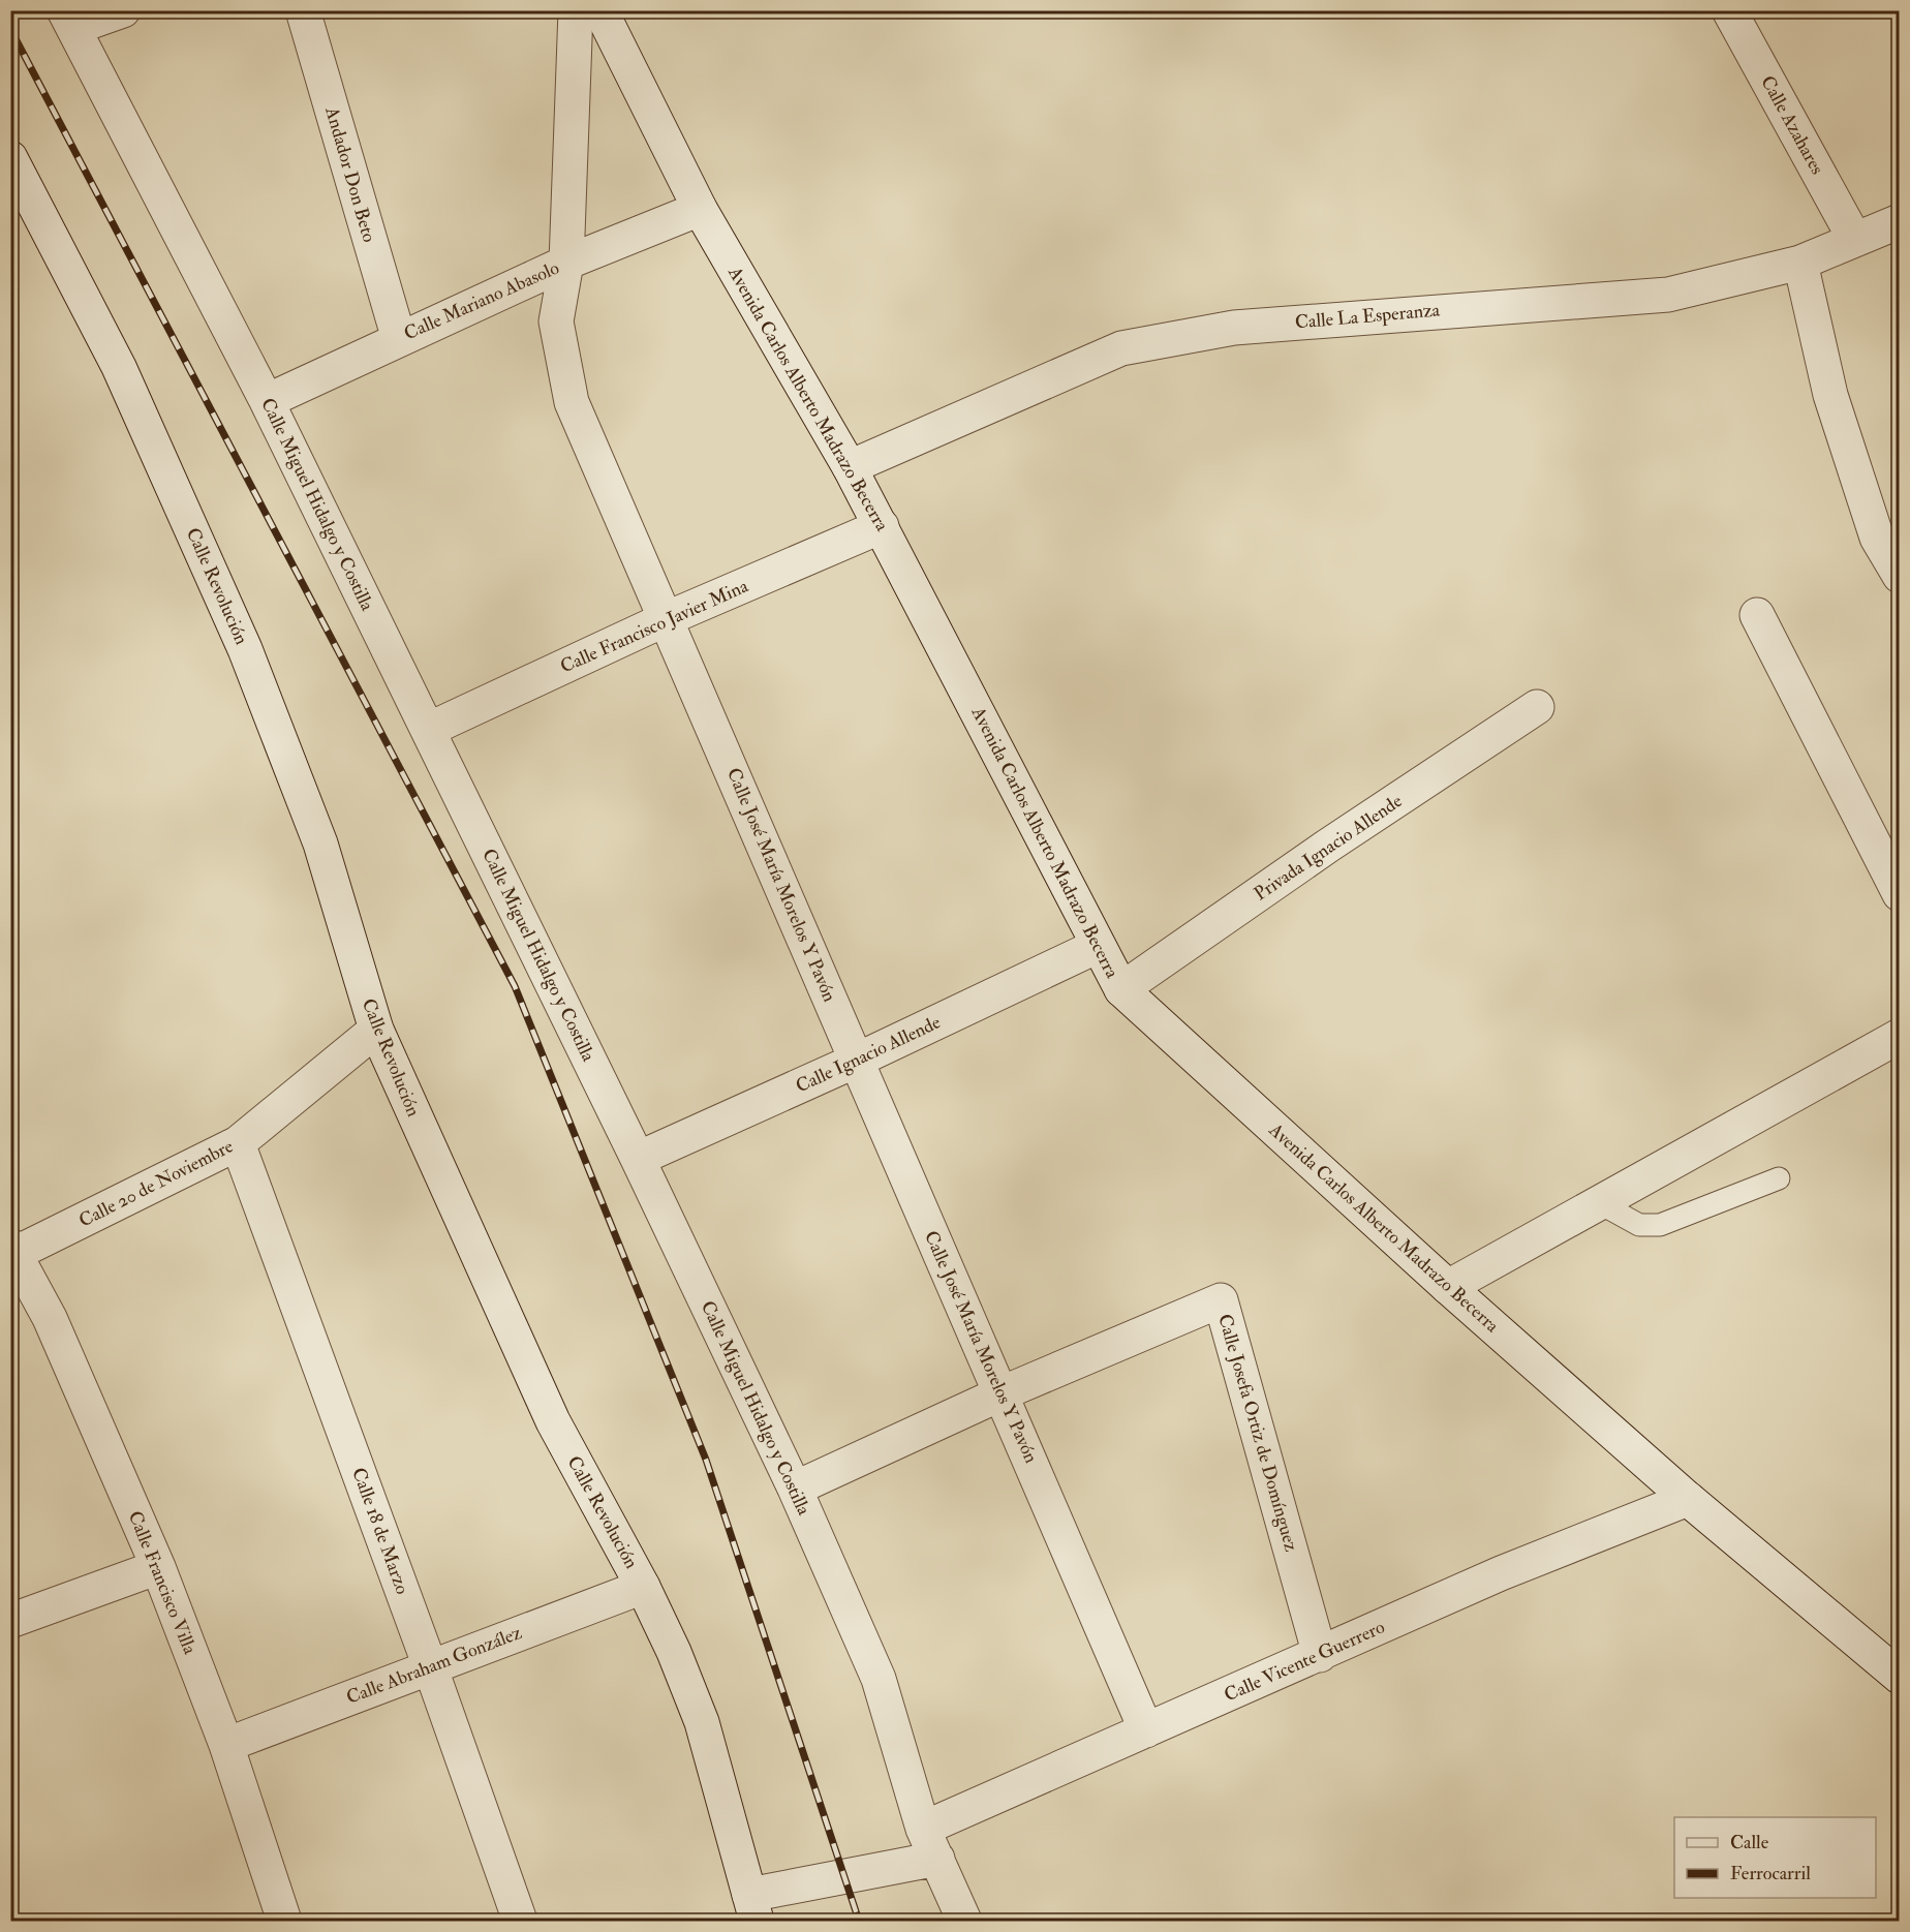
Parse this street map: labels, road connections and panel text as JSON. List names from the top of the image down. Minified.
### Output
{"streets":{"street":["Calle Azahares","Andador Don Beto","Calle Mariano Abasolo","Calle La Esperanza","Avenida Carlos Alberto Madrazo Becerra","Calle Miguel Hidalgo y Costilla","Calle Revolución","Calle Francisco Javier Mina","Privada Ignacio Allende","Calle José María Morelos Y Pavón","Calle Ignacio Allende","Calle 20 de Noviembre","Calle Josefa Ortiz de Domínguez","Calle 18 de Marzo","Calle Francisco Villa","Calle Vicente Guerrero","Calle Abraham González"]},"crossings":[["Calle Azahares","Calle La Esperanza"],["Andador Don Beto","Calle Mariano Abasolo"],["Calle Mariano Abasolo","Avenida Carlos Alberto Madrazo Becerra"],["Calle Mariano Abasolo","Calle Miguel Hidalgo y Costilla"],["Calle Mariano Abasolo","Calle José María Morelos Y Pavón"],["Calle La Esperanza","Avenida Carlos Alberto Madrazo Becerra"],["Avenida Carlos Alberto Madrazo Becerra","Calle Francisco Javier Mina"],["Avenida Carlos Alberto Madrazo Becerra","Privada Ignacio Allende"],["Avenida Carlos Alberto Madrazo Becerra","Calle Ignacio Allende"],["Avenida Carlos Alberto Madrazo Becerra","Calle Vicente Guerrero"],["Calle Miguel Hidalgo y Costilla","Calle Francisco Javier Mina"],["Calle Miguel Hidalgo y Costilla","Calle Ignacio Allende"],["Calle Miguel Hidalgo y Costilla","Calle Josefa Ortiz de Domínguez"],["Calle Miguel Hidalgo y Costilla","Calle Vicente Guerrero"],["Calle Revolución","Calle 20 de Noviembre"],["Calle Revolución","Calle Abraham González"],["Calle Francisco Javier Mina","Calle José María Morelos Y Pavón"],["Calle José María Morelos Y Pavón","Calle Ignacio Allende"],["Calle José María Morelos Y Pavón","Calle Josefa Ortiz de Domínguez"],["Calle José María Morelos Y Pavón","Calle Vicente Guerrero"],["Calle 20 de Noviembre","Calle 18 de Marzo"],["Calle 20 de Noviembre","Calle Francisco Villa"],["Calle Josefa Ortiz de Domínguez","Calle Vicente Guerrero"],["Calle 18 de Marzo","Calle Abraham González"],["Calle Francisco Villa","Calle Abraham González"]],"legend":["Calle","Ferrocarril"]}
